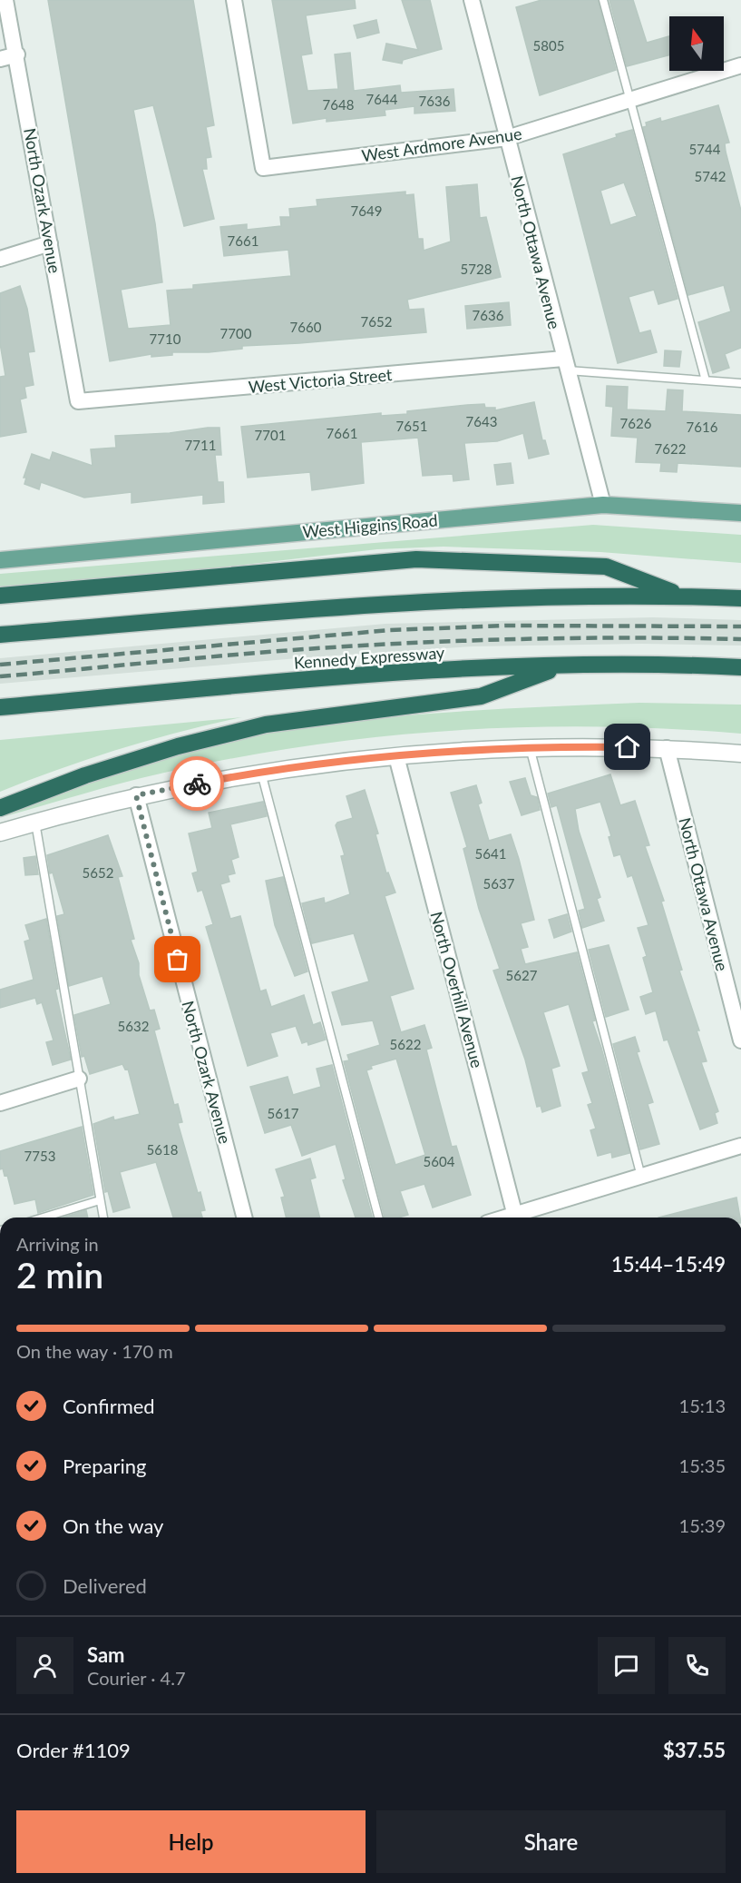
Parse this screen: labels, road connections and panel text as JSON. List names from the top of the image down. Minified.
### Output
{"streets":{"highway":["Kennedy Expressway"],"main road":["West Higgins Road"],"street":["West Ardmore Avenue","North Ozark Avenue","North Ottawa Avenue","West Victoria Street","North Overhill Avenue"]},"crossings":[["West Ardmore Avenue","North Ottawa Avenue"],["North Ozark Avenue","West Victoria Street"],["North Ottawa Avenue","West Victoria Street"],["North Ottawa Avenue","West Higgins Road"]],"house_numbers":["5805","7644","7636","7648","5744","5742","7649","7661","5728","7636","7652","7660","7700","7710","7643","7626","7651","7616","7661","7701","7711","7622","5641","5652","5637","5627","5632","5622","5617","5618","7753","5604"],"north":"top","page":{"heading":["2 min","Arriving in","15:44–15:49"],"panel":["Sam","Courier · 4.7","Order #1109","$37.55"],"bar":"On the way · 170 m","list":[["Confirmed","15:13"],["Preparing","15:35"],["On the way","15:39"],"Delivered"],"buttons":["Help","Share"]}}
